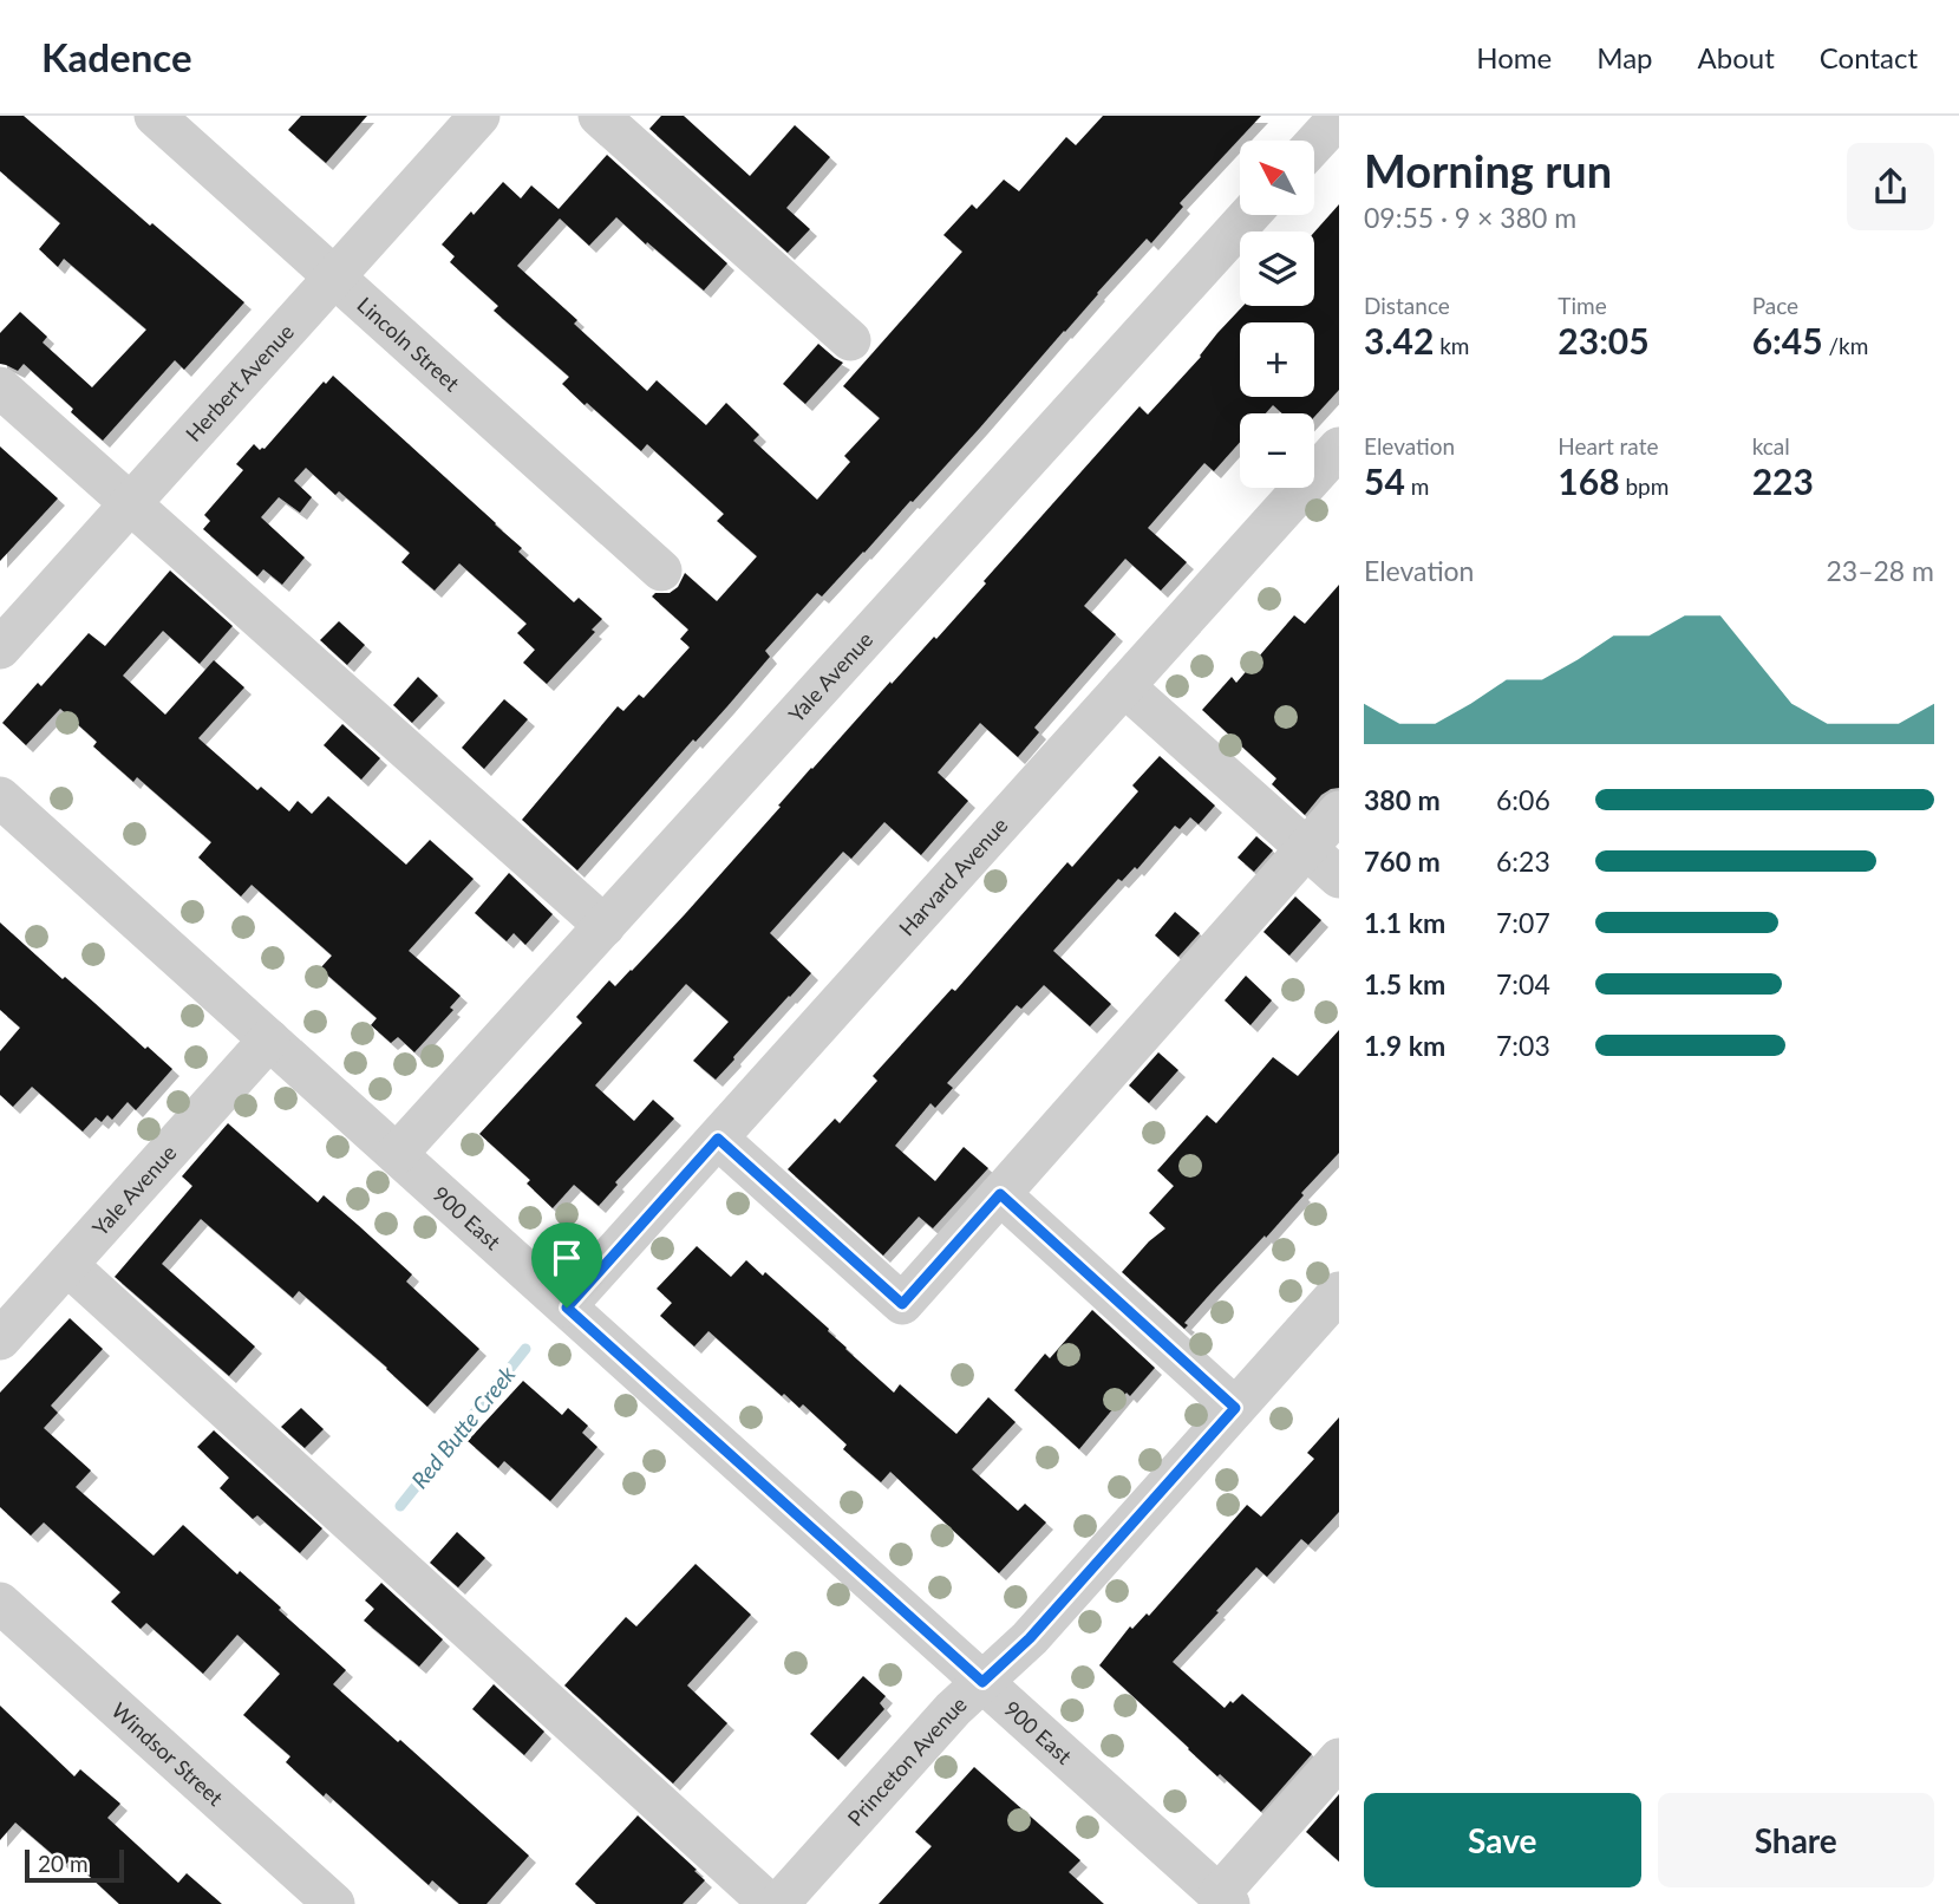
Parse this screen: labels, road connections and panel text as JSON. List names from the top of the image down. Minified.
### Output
{"streets":{"street":["Lincoln Street","Herbert Avenue","Yale Avenue","Harvard Avenue","900 East","Windsor Street","Princeton Avenue"]},"crossings":[["Lincoln Street","Herbert Avenue"],["Yale Avenue","900 East"],["Harvard Avenue","900 East"],["900 East","Princeton Avenue"]],"water":["Red Butte Creek"],"scale_bar":"20 m","north":"top left","page":{"header":"Kadence","nav":["Home","Map","About","Contact"],"heading":["Morning run","09:55 · 9 × 380 m"],"map_buttons":["+","−"],"stats":[["Distance","3.42 km"],["Time","23:05"],["Pace","6:45 /km"],["Elevation","54 m"],["Heart rate","168 bpm"],["kcal","223"]],"chart":["Elevation","23–28 m"],"list":[{"name":"380 m","note":"6:06"},{"name":"760 m","note":"6:23"},{"name":"1.1 km","note":"7:07"},{"name":"1.5 km","note":"7:04"},{"name":"1.9 km","note":"7:03"}],"buttons":["Save","Share"],"scale":"20 m"}}
